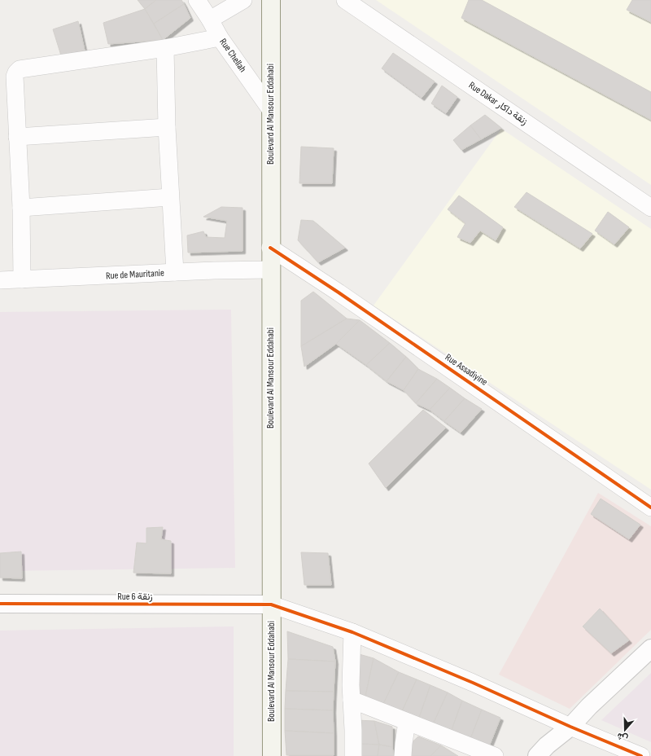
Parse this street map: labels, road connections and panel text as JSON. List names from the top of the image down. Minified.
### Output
{"streets":{"main road":["Boulevard Al Mansour Eddahabi"],"street":["Rue Chellah","Rue Dakar زنقة داكار","Rue de Mauritanie","Rue Assadiyine","Rue 6 زنقة"]},"crossings":[["Rue Chellah","Boulevard Al Mansour Eddahabi"],["Boulevard Al Mansour Eddahabi","Rue de Mauritanie"],["Boulevard Al Mansour Eddahabi","Rue Assadiyine"],["Boulevard Al Mansour Eddahabi","Rue 6 زنقة"]],"north":"bottom"}
